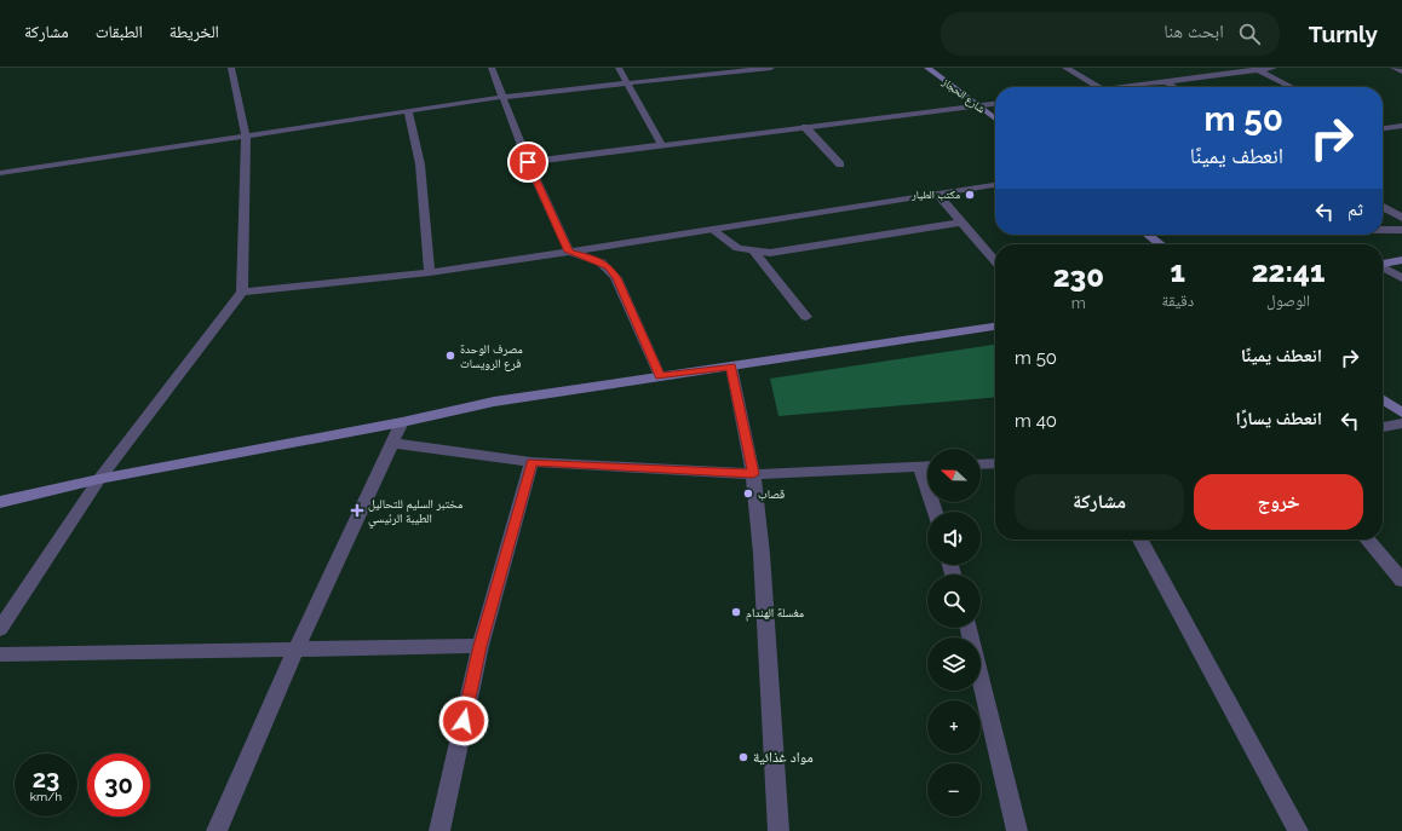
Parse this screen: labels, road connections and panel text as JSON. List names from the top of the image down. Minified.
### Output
{"streets":{"street":["شارع الحجاز"]},"places":{"other":["مكتب الطيار","مصرف الوحدة فرع الرويسات","قصاب","مغسلة الهندام","مواد غذائية"],"health":["مختبر السليم للتحاليل الطيبة الرئيسي"]},"north":"left","page":{"header":"Turnly","search":"ابحث هنا","nav":["الخريطة","الطبقات","مشاركة"],"turn":["50 m","انعطف يمينًا"],"then":"ثم","eta":["22:41","الوصول","1","دقيقة","230","m"],"list":[{"name":"انعطف يمينًا","value":"50 m"},{"name":"انعطف يسارًا","value":"40 m"}],"map_buttons":["+","−"],"buttons":["خروج","مشاركة"],"speed":"23 km/h","limit":"30"}}
